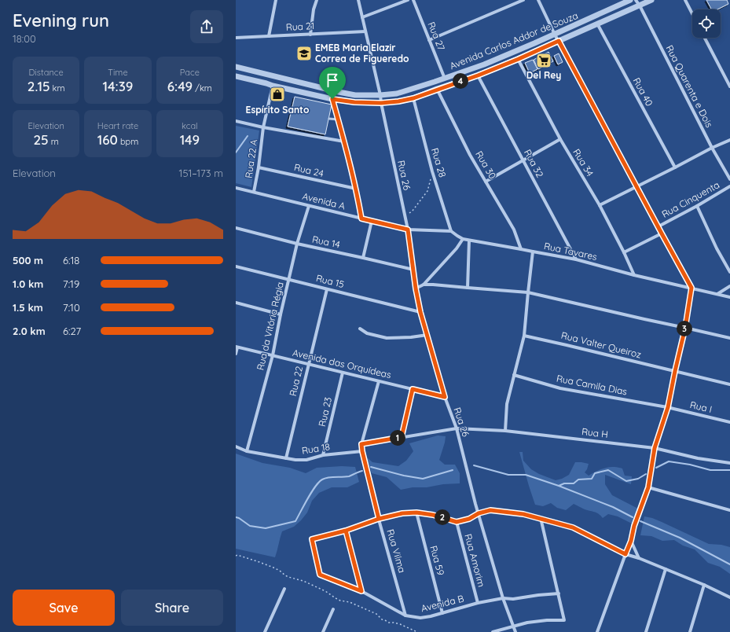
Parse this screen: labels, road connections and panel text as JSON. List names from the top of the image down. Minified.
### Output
{"streets":{"street":["Rua 21","Rua 27","Avenida Carlos Addor de Souza","Rua Quarenta e Dois","Rua 40","Rua 22 A","Rua 28","Rua 34","Rua 32","Rua 30","Rua 24","Rua 26","Rua Cinquenta","Avenida A","Rua 14","Rua Tavares","Rua 15","Rua da Vitória Régia","Rua Valter Queiroz","Avenida das Orquídeas","Rua 22","Rua Camila Dias","Rua I","Rua 23","Rua H","Rua 18","Rua Vilma","Rua 59","Rua Amorim","Avenida B"]},"crossings":[["Rua 27","Avenida Carlos Addor de Souza"],["Avenida Carlos Addor de Souza","Rua Quarenta e Dois"],["Avenida Carlos Addor de Souza","Rua 40"],["Avenida Carlos Addor de Souza","Rua 28"],["Avenida Carlos Addor de Souza","Rua 34"],["Avenida Carlos Addor de Souza","Rua 32"],["Avenida Carlos Addor de Souza","Rua 30"],["Avenida Carlos Addor de Souza","Rua 26"],["Rua 22 A","Rua 24"],["Rua 22 A","Avenida A"],["Rua 28","Rua Tavares"],["Rua 34","Rua Cinquenta"],["Rua 34","Rua Tavares"],["Rua 32","Rua Tavares"],["Rua 30","Rua Tavares"],["Rua 26","Avenida A"],["Rua 26","Rua 14"],["Rua 26","Rua 15"],["Rua 26","Avenida das Orquídeas"],["Rua 26","Rua H"],["Rua 26","Avenida B"],["Avenida A","Rua da Vitória Régia"],["Rua 14","Rua da Vitória Régia"],["Rua 15","Rua da Vitória Régia"],["Rua 15","Rua 22"],["Rua da Vitória Régia","Avenida das Orquídeas"],["Rua da Vitória Régia","Rua 18"],["Avenida das Orquídeas","Rua 22"],["Avenida das Orquídeas","Rua 23"],["Avenida das Orquídeas","Rua Vilma"],["Rua 22","Rua 18"],["Rua Camila Dias","Rua I"],["Rua 23","Rua 18"],["Rua 18","Rua Vilma"],["Rua Vilma","Avenida B"],["Rua 59","Avenida B"],["Rua Amorim","Avenida B"]],"places":{"school or university":["EMEB Maria Elazir Correa de Figueredo"],"supermarket":["Del Rey"],"shop":["Espírito Santo"]},"page":{"heading":["Evening run","18:00"],"stats":[["Distance","2.15 km"],["Time","14:39"],["Pace","6:49 /km"],["Elevation","25 m"],["Heart rate","160 bpm"],["kcal","149"]],"pins":["4","3","1","2"],"chart":["Elevation","151–173 m"],"list":[{"name":"500 m","note":"6:18"},{"name":"1.0 km","note":"7:19"},{"name":"1.5 km","note":"7:10"},{"name":"2.0 km","note":"6:27"}],"buttons":["Save","Share"]}}
